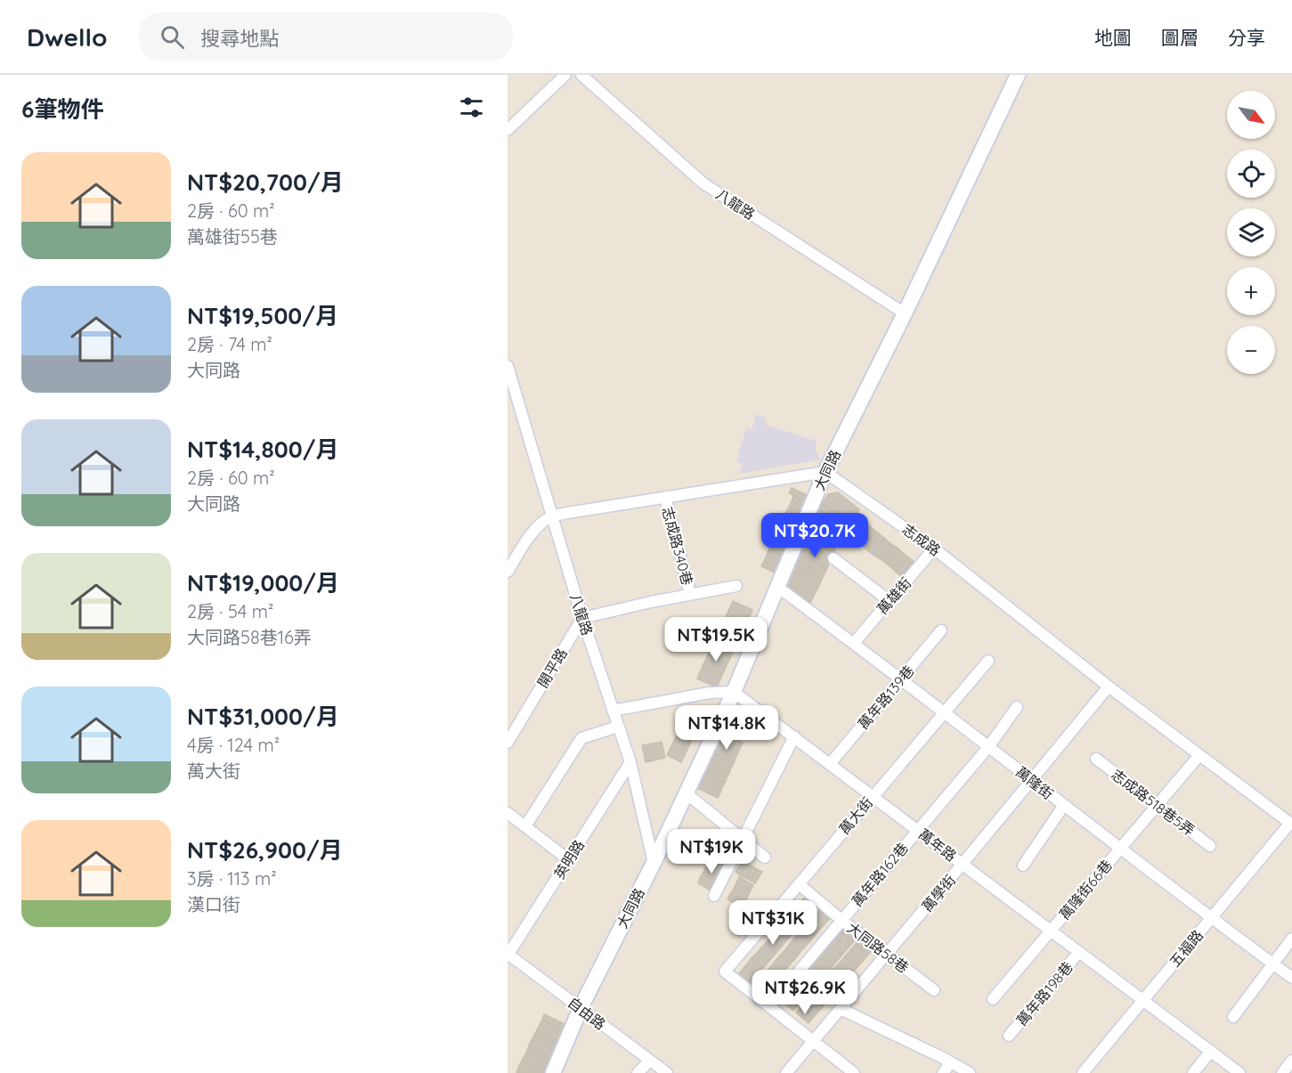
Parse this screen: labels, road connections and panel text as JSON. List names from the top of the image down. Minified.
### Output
{"streets":{"main road":["大同路"],"street":["八龍路","志成路","志成路340巷","萬雄街","開平路","萬年路139巷","萬隆街","志成路518巷5弄","萬大街","萬年路","英明路","萬年路162巷","萬隆街66巷","萬學街","大同路58巷","五福路","萬年路198巷","自由路"]},"crossings":[["八龍路","大同路"],["八龍路","開平路"],["八龍路","英明路"],["大同路","志成路"],["大同路","萬隆街"],["大同路","萬年路"],["大同路","自由路"],["志成路","萬雄街"],["志成路","萬隆街66巷"],["志成路","萬學街"],["志成路","五福路"],["萬雄街","萬隆街"],["萬年路139巷","萬隆街"],["萬年路139巷","萬年路"],["萬隆街","萬大街"],["萬隆街","萬年路162巷"],["萬隆街","萬隆街66巷"],["萬隆街","萬學街"],["萬隆街","五福路"],["志成路518巷5弄","萬隆街66巷"],["萬大街","萬年路"],["萬大街","萬年路162巷"],["萬大街","大同路58巷"],["萬年路","萬年路162巷"],["萬年路","萬隆街66巷"],["萬年路","萬學街"],["萬年路","五福路"],["萬年路","萬年路198巷"],["英明路","自由路"],["萬年路162巷","大同路58巷"],["萬學街","大同路58巷"]],"north":"bottom right","page":{"header":"Dwello","search":"搜尋地點","nav":["地圖","圖層","分享"],"heading":"6筆物件","map_buttons":["+","−"],"list":[{"name":"NT$20,700/月","note":"2房 · 60 m² · 萬雄街55巷"},{"name":"NT$19,500/月","note":"2房 · 74 m² · 大同路"},{"name":"NT$14,800/月","note":"2房 · 60 m² · 大同路"},{"name":"NT$19,000/月","note":"2房 · 54 m² · 大同路58巷16弄"},{"name":"NT$31,000/月","note":"4房 · 124 m² · 萬大街"},{"name":"NT$26,900/月","note":"3房 · 113 m² · 漢口街"}],"price":["NT$20.7K","NT$19.5K","NT$14.8K","NT$19K","NT$31K","NT$26.9K"]}}
